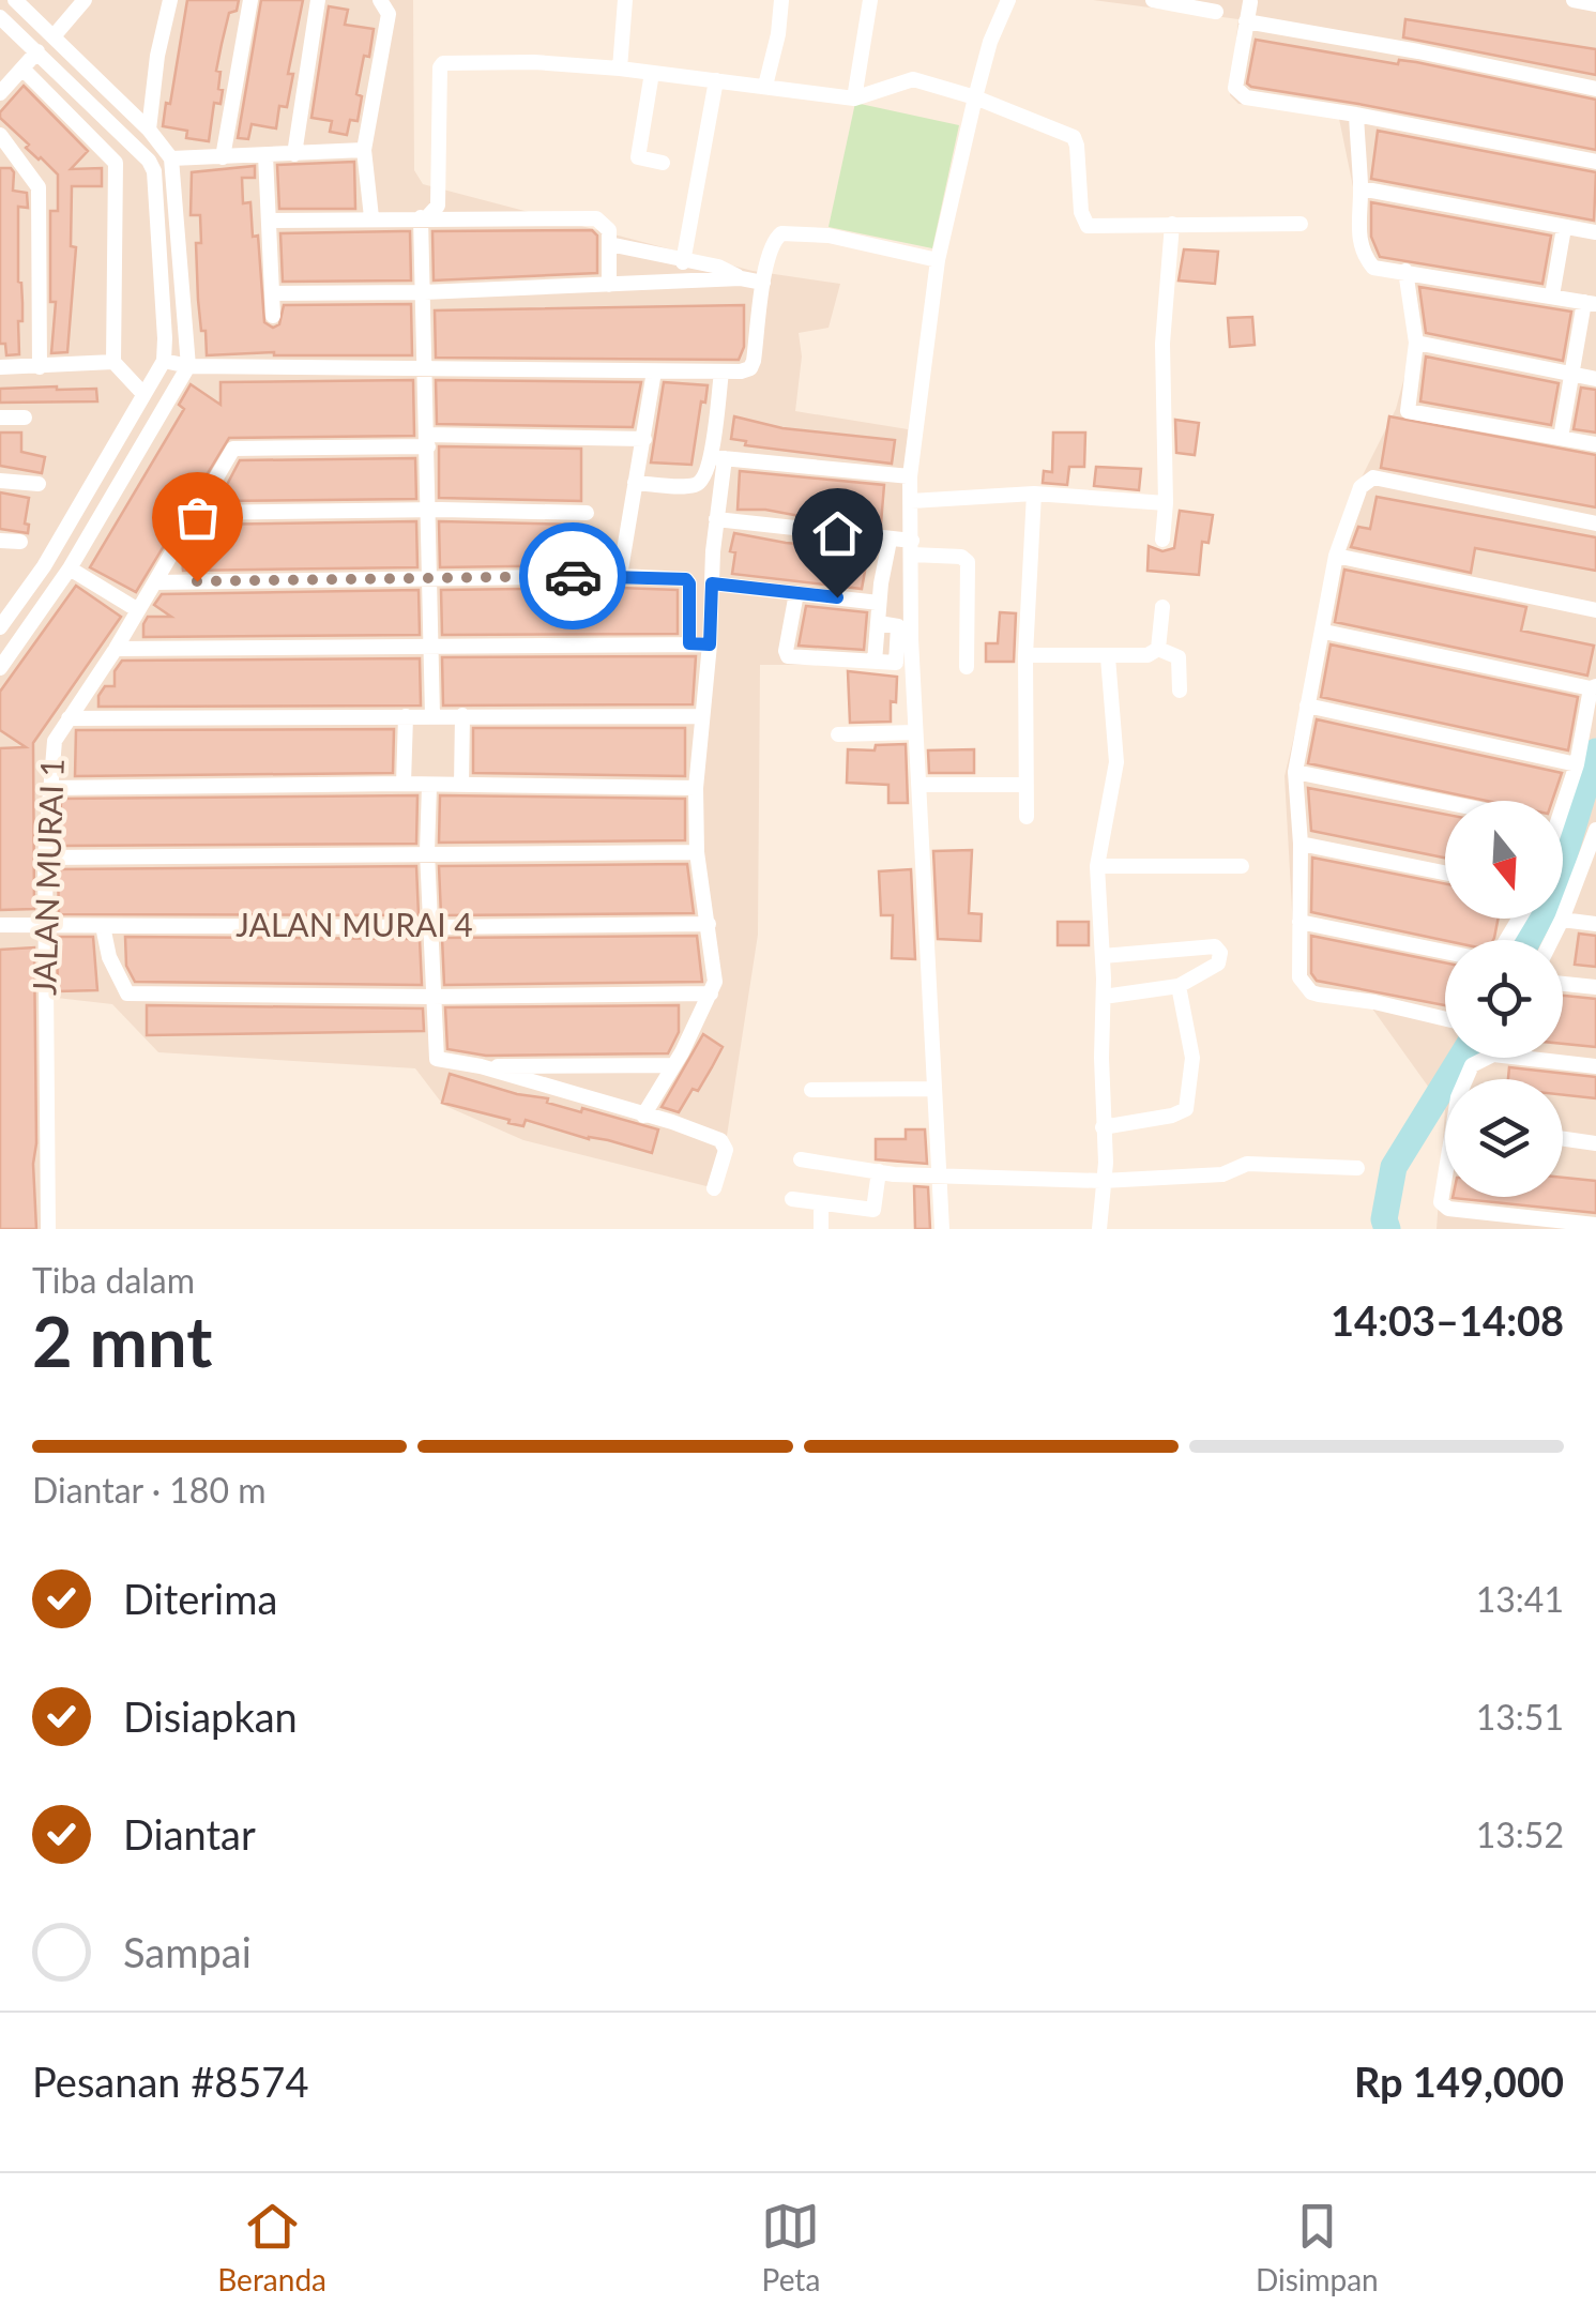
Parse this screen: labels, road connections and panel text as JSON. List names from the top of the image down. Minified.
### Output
{"streets":{"street":["JALAN MURAI 1","JALAN MURAI 4"]},"crossings":[["JALAN MURAI 1","JALAN MURAI 4"]],"north":"bottom","page":{"heading":["2 mnt","Tiba dalam","14:03–14:08"],"panel":["Pesanan #8574","Rp 149,000"],"bar":"Diantar · 180 m","list":[["Diterima","13:41"],["Disiapkan","13:51"],["Diantar","13:52"],"Sampai"],"tabs":["Beranda","Peta","Disimpan"]}}
